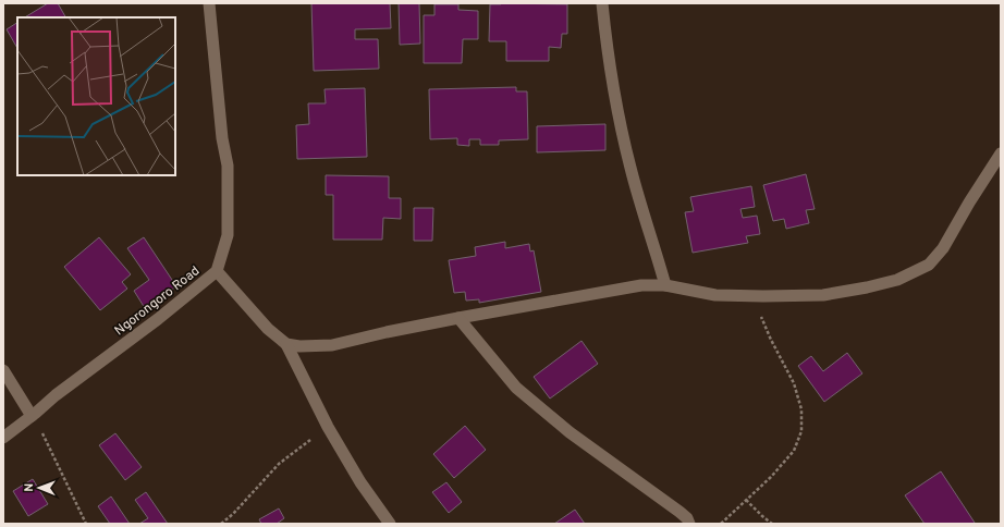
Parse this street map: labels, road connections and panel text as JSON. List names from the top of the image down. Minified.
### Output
{"streets":{"street":["Ngorongoro Road"]},"north":"left"}
